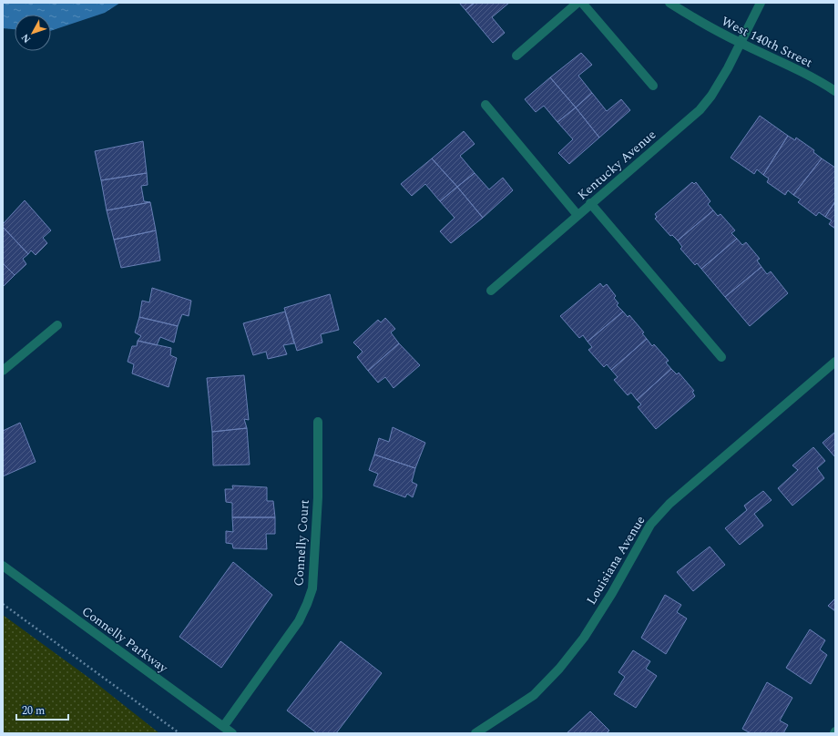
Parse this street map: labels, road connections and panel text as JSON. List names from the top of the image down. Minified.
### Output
{"streets":{"street":["West 140th Street","Kentucky Avenue","Connelly Court","Louisiana Avenue","Connelly Parkway"]},"crossings":[["West 140th Street","Kentucky Avenue"],["Connelly Court","Connelly Parkway"]],"scale_bar":"20 m","north":"bottom left"}
